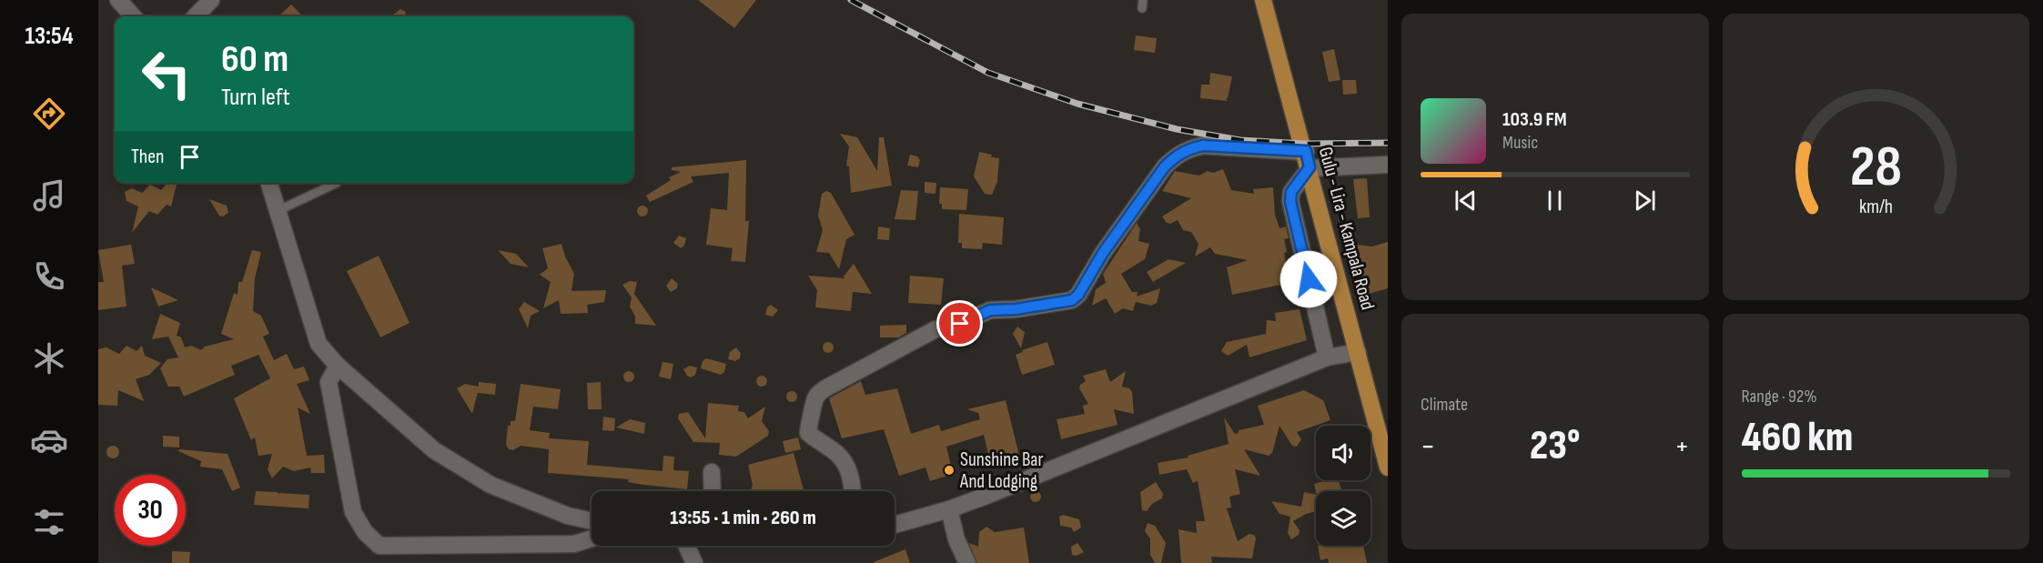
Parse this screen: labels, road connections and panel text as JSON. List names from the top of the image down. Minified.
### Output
{"streets":{"main road":["Gulu - Lira - Kampala Road"]},"places":["Sunshine Bar And Lodging"],"page":{"tabs":"13:54","turn":["60 m","Turn left"],"song":["103.9 FM","Music"],"then":"Then","tile":["Climate",["Range · 92%","460 km"]],"heat":["−","23°","+"],"limit":"30","trip":"13:55 · 1 min · 260 m","gauge":["28","km/h"]}}
